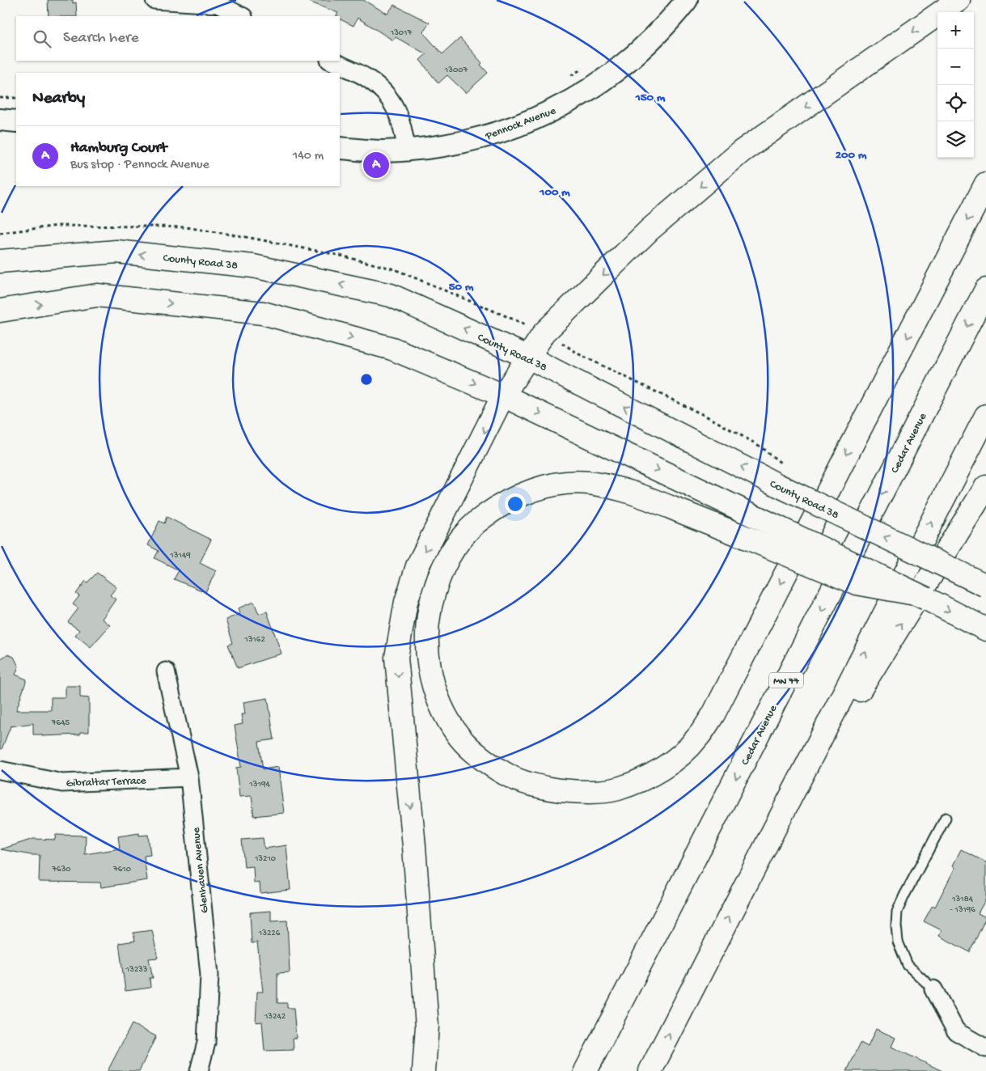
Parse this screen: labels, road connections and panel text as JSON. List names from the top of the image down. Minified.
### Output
{"streets":{"main road":["County Road 38","Cedar Avenue","MN 77"],"street":["Pennock Avenue","Gibraltar Terrace","Glenhaven Avenue"]},"crossings":[["Gibraltar Terrace","Glenhaven Avenue"]],"house_numbers":["13017","13007","13149","13162","7645","13194","13210","7630","7610","13184 - 13196","13226","13233","13242"],"page":{"map_buttons":["+","−"],"search":"Search here","heading":"Nearby","list":[{"mark":"A","name":"Hamburg Court","note":"Bus stop · Pennock Avenue","value":"140 m"}],"pins":"A"},"rings":["150 m","200 m","100 m","50 m"]}
